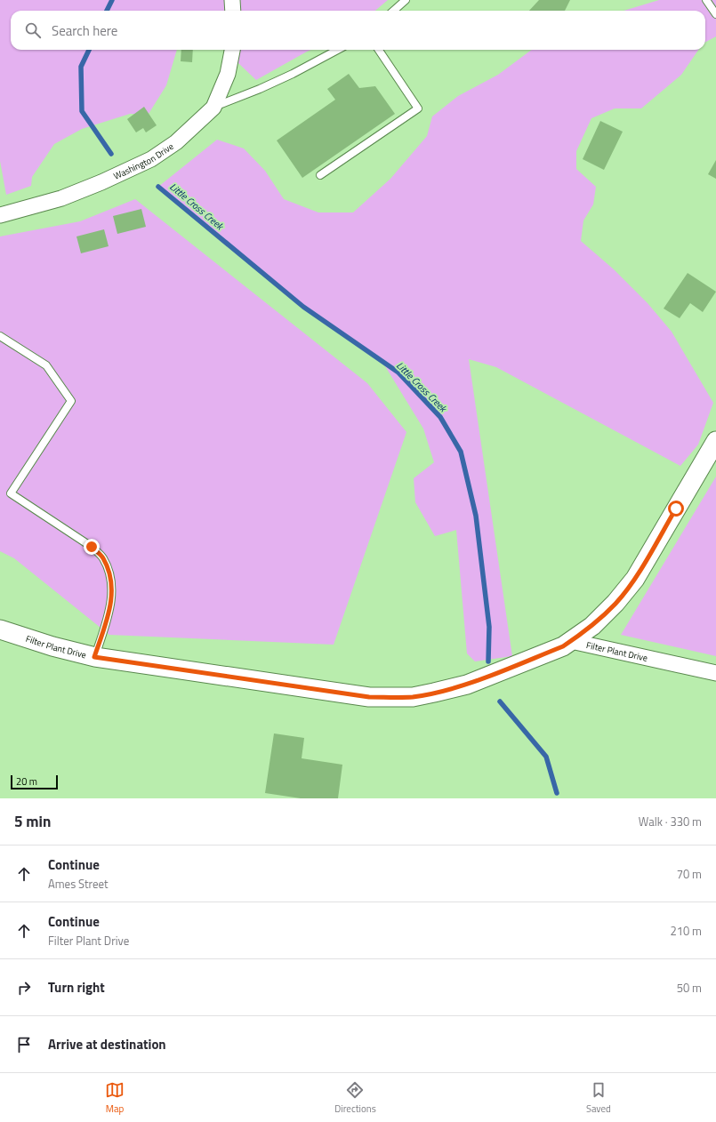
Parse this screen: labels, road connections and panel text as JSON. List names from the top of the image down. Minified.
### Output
{"streets":{"street":["Washington Drive","Filter Plant Drive"]},"water":["Little Cross Creek"],"scale_bar":"20 m","page":{"search":"Search here","scale":"20 m","heading":["5 min","Walk · 330 m"],"list":[["Continue","Ames Street","70 m"],["Continue","Filter Plant Drive","210 m"],["Turn right","50 m"],"Arrive at destination"],"nav":["Map","Directions","Saved"]}}
